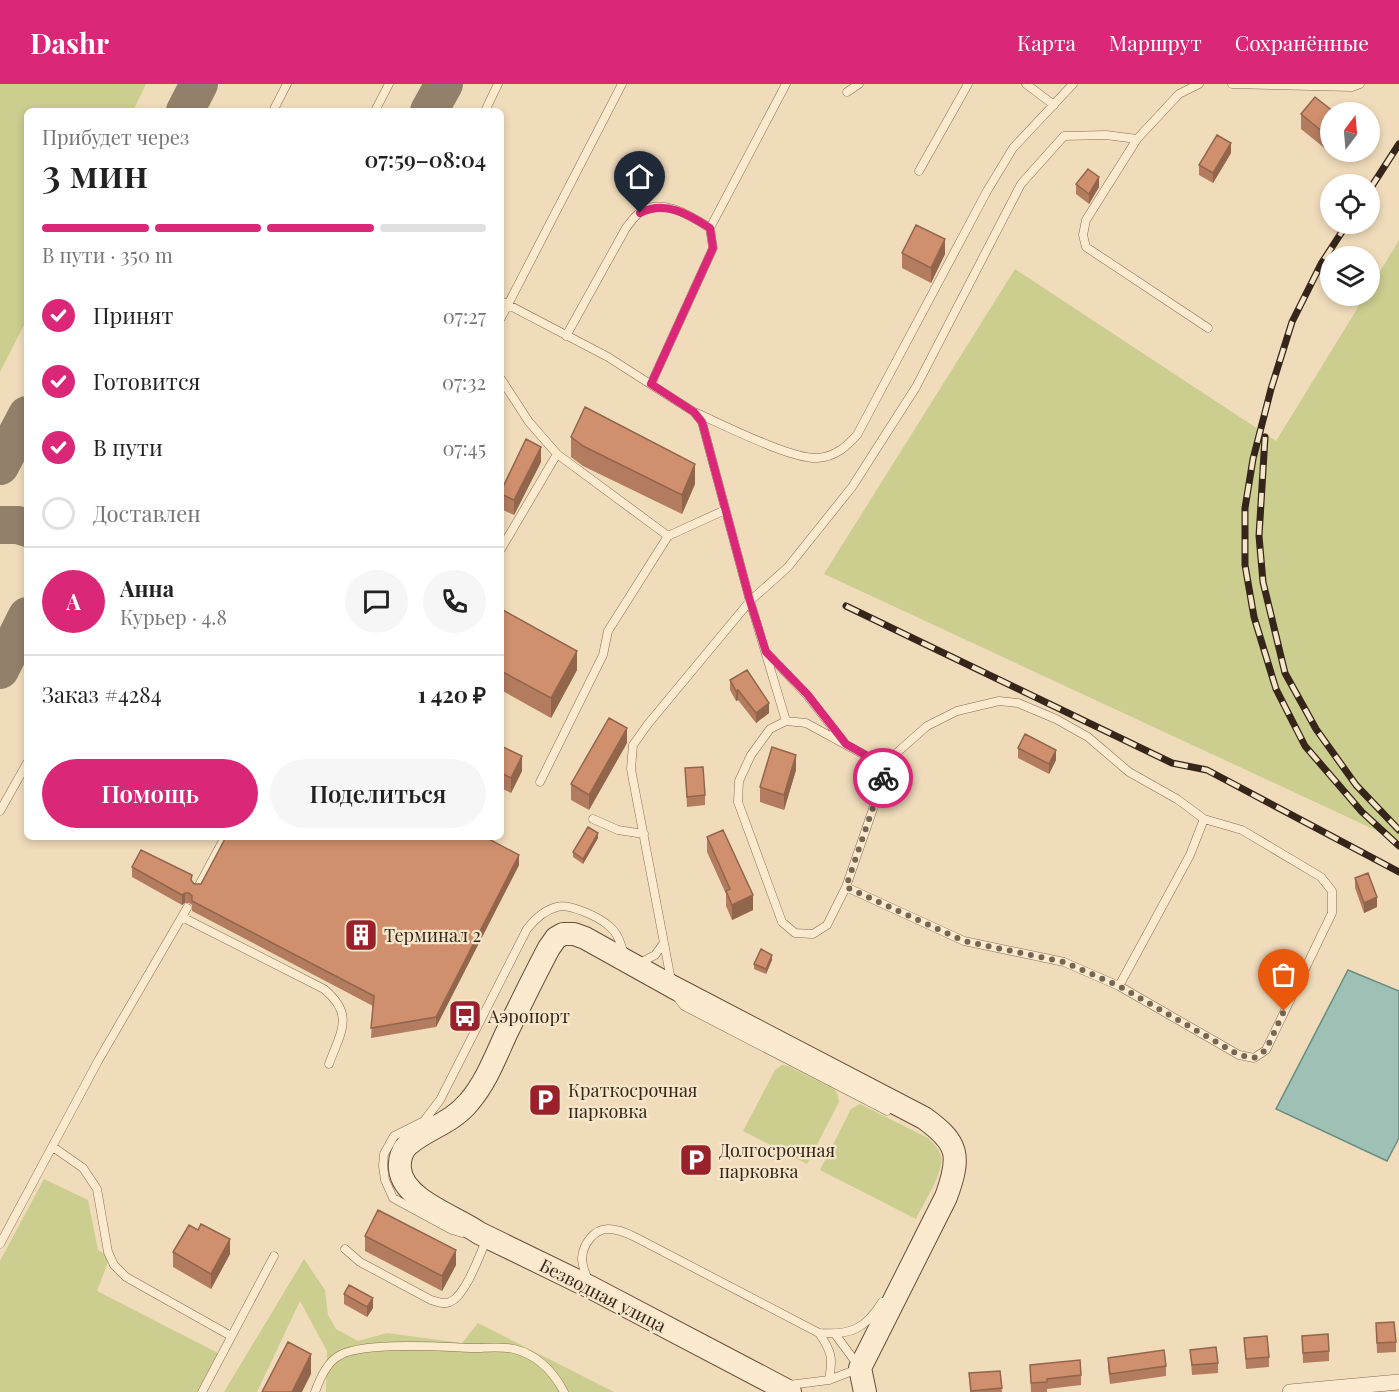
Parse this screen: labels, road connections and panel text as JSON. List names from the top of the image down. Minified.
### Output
{"streets":{"main road":["Безводная улица"]},"places":{"building":["Терминал 2"],"bus stop":["Аэропорт"],"parking":["Краткосрочная парковка","Долгосрочная парковка"]},"north":"top","page":{"header":"Dashr","nav":["Карта","Маршрут","Сохранённые"],"heading":["3 мин","Прибудет через","07:59–08:04"],"panel":["Анна","Курьер · 4.8","Заказ #4284","1 420 ₽"],"bar":"В пути · 350 m","list":[["Принят","07:27"],["Готовится","07:32"],["В пути","07:45"],"Доставлен"],"round":"А","buttons":["Помощь","Поделиться"]}}
